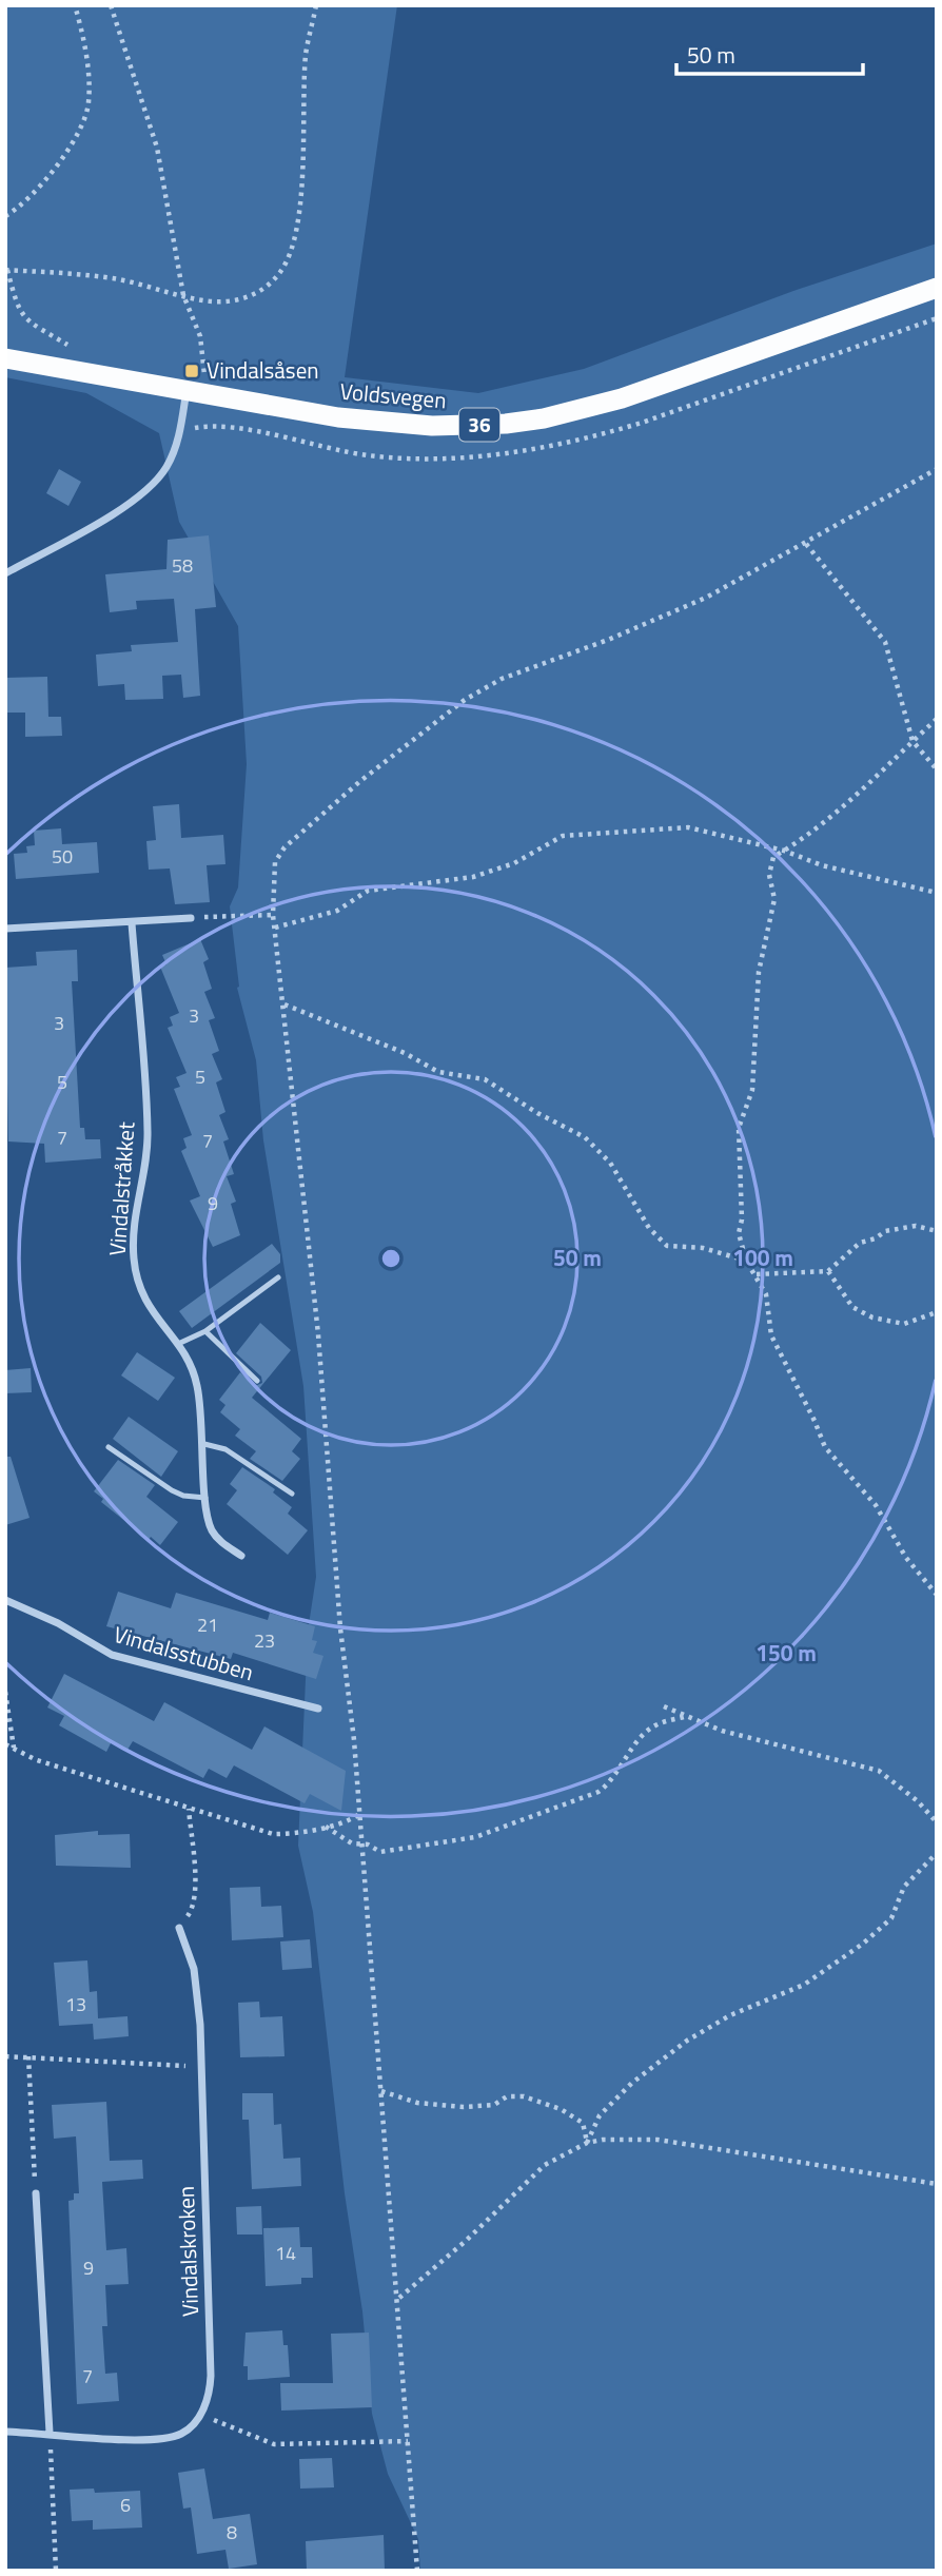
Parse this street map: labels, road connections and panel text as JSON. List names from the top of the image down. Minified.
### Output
{"streets":{"highway":["Voldsvegen","36"],"street":["Vindalstråkket","Vindalsstubben","Vindalskroken"]},"places":{"transit":["Vindalsåsen"]},"house_numbers":["58","50","3","3","5","5","7","7","9","21","23","13","14","9","7","6","8"],"scale_bar":"50 m","rings":["50 m","100 m","150 m"]}
